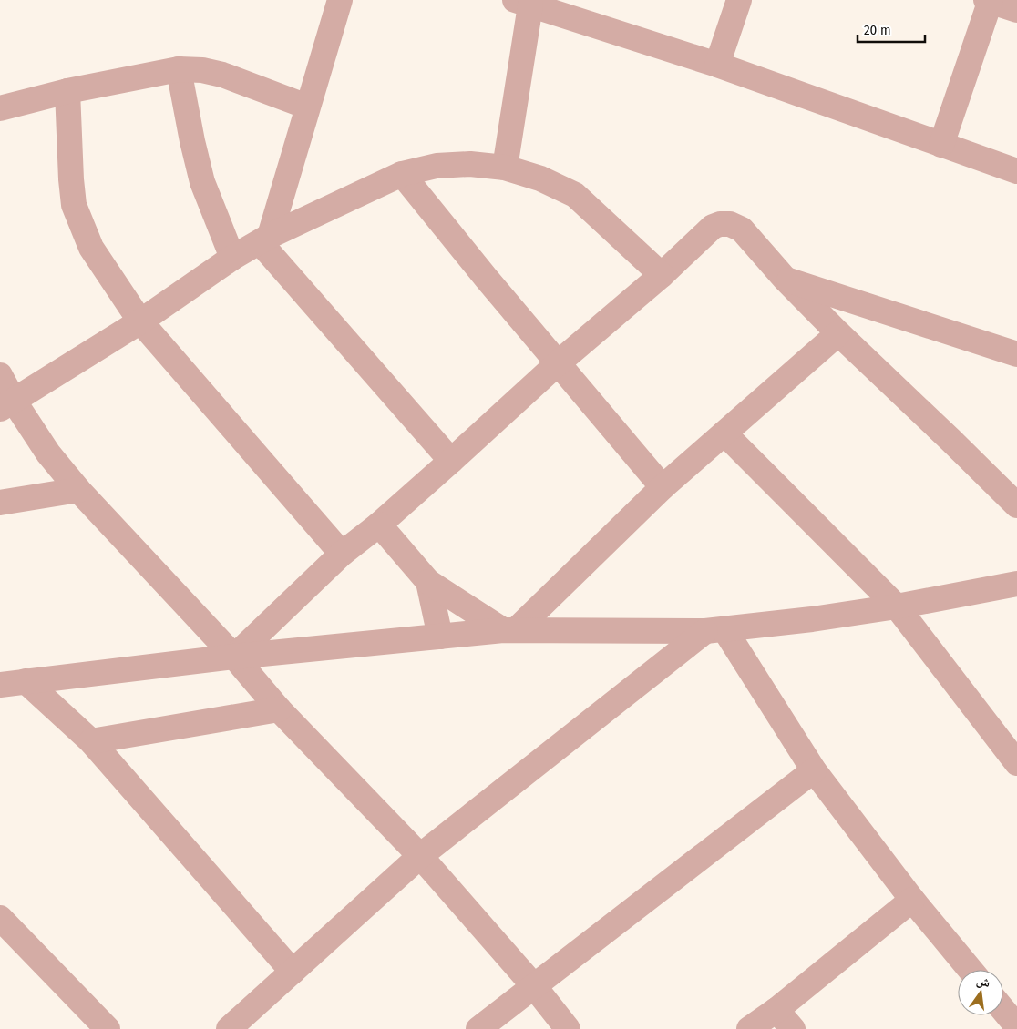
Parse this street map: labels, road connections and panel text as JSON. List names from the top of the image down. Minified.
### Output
{"scale_bar":"20 m","north":"top"}
